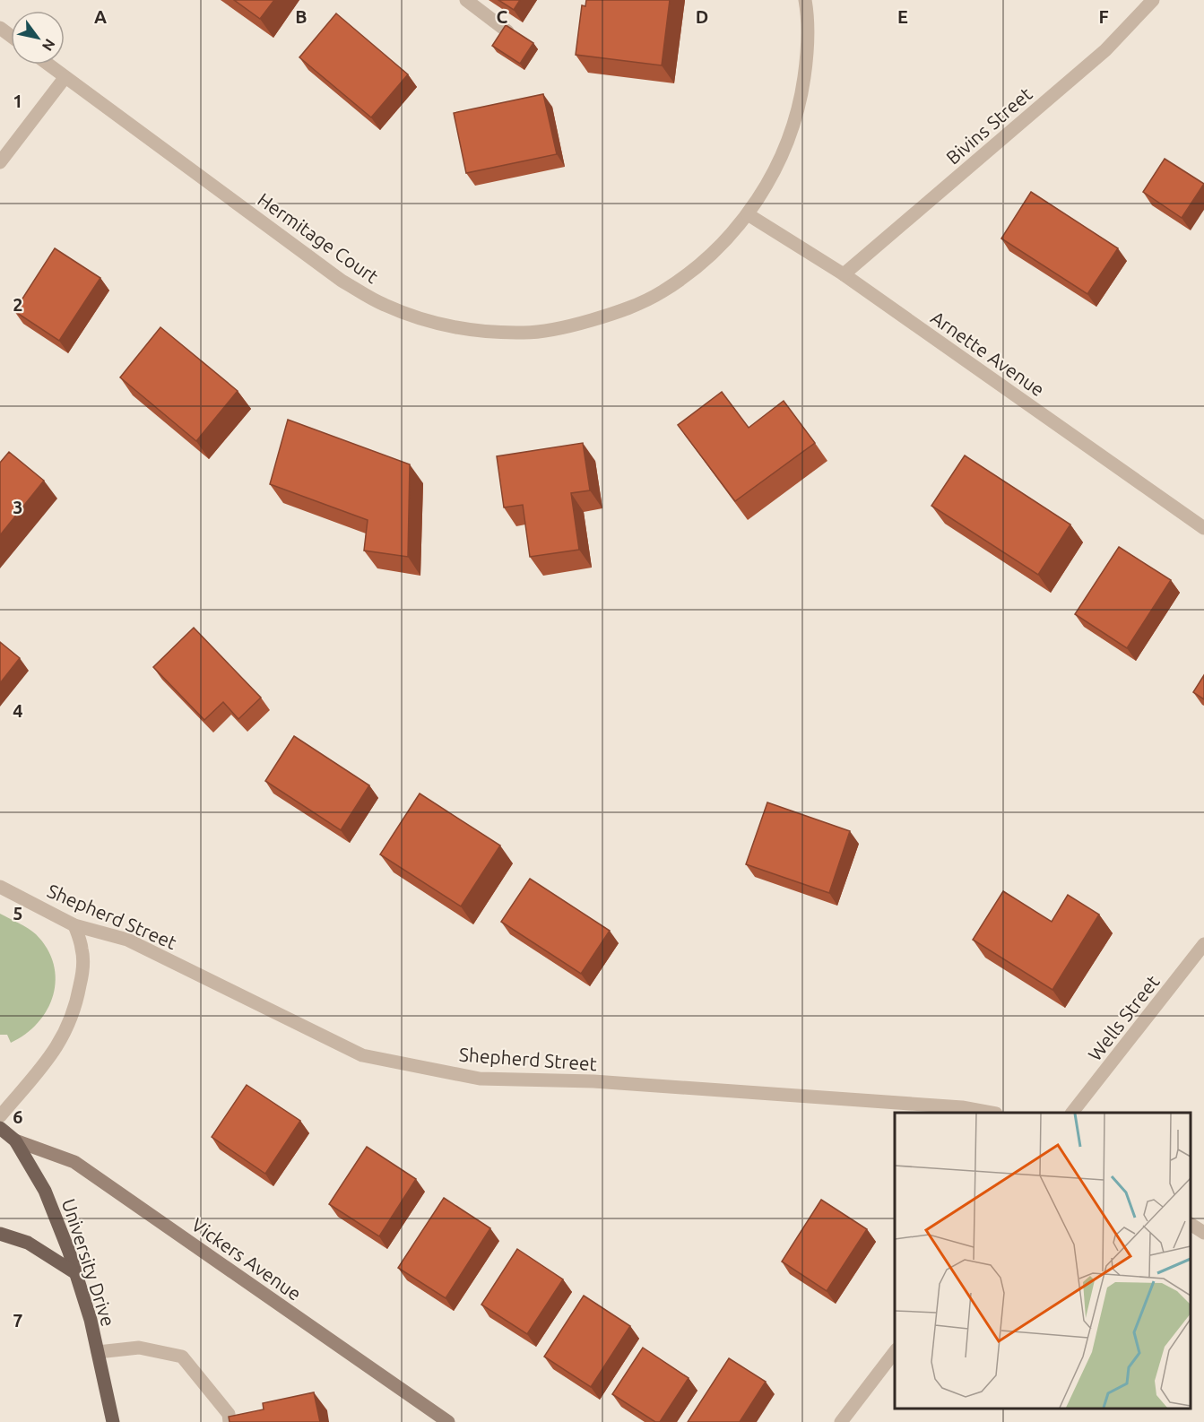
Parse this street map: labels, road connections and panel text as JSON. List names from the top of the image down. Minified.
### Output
{"streets":{"main road":["Vickers Avenue","University Drive"],"street":["Bivins Street","Hermitage Court","Arnette Avenue","Shepherd Street","Wells Street"]},"crossings":[["Bivins Street","Arnette Avenue"],["Hermitage Court","Arnette Avenue"],["Vickers Avenue","University Drive"]],"north":"bottom right","grid":{"columns":["A","B","C","D","E","F"],"rows":["1","2","3","4","5","6","7"]}}
